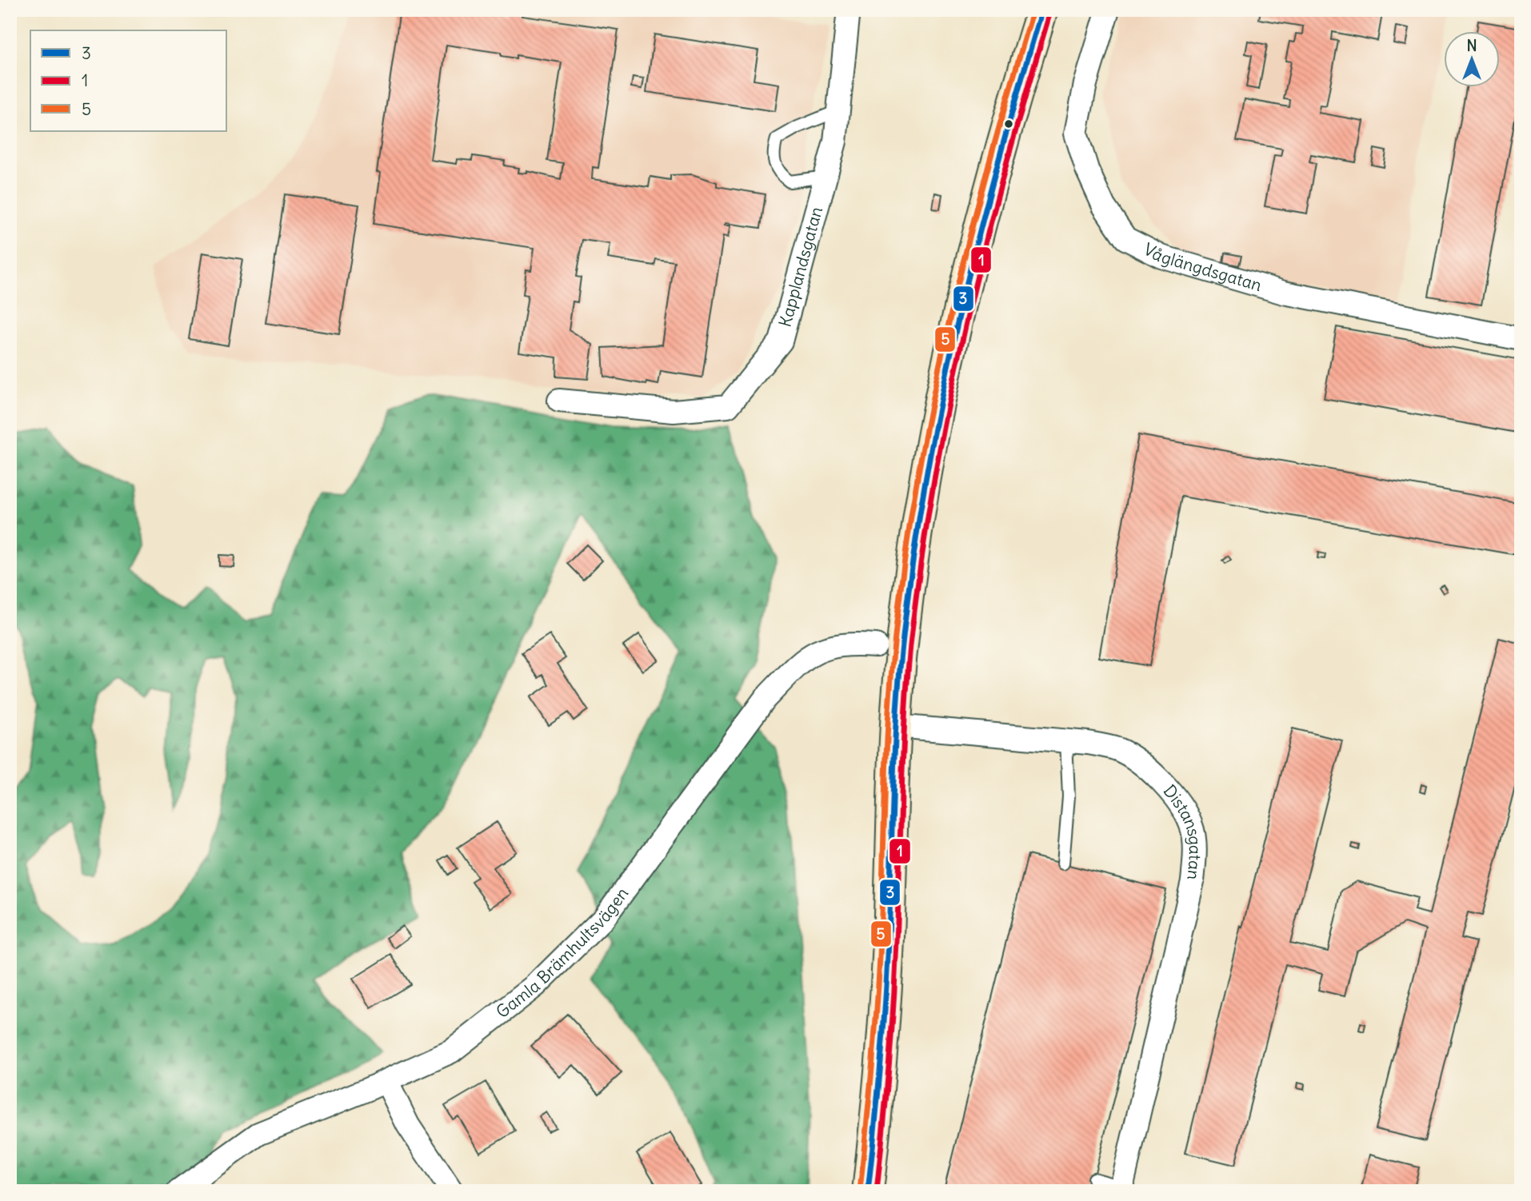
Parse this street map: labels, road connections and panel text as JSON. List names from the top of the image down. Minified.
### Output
{"streets":{"street":["Våglängdsgatan","Kapplandsgatan","Distansgatan","Gamla Brämhultsvägen"]},"lines":["transit line 3","transit line 5","transit line 1"],"legend":["3","1","5"],"north":"top"}
